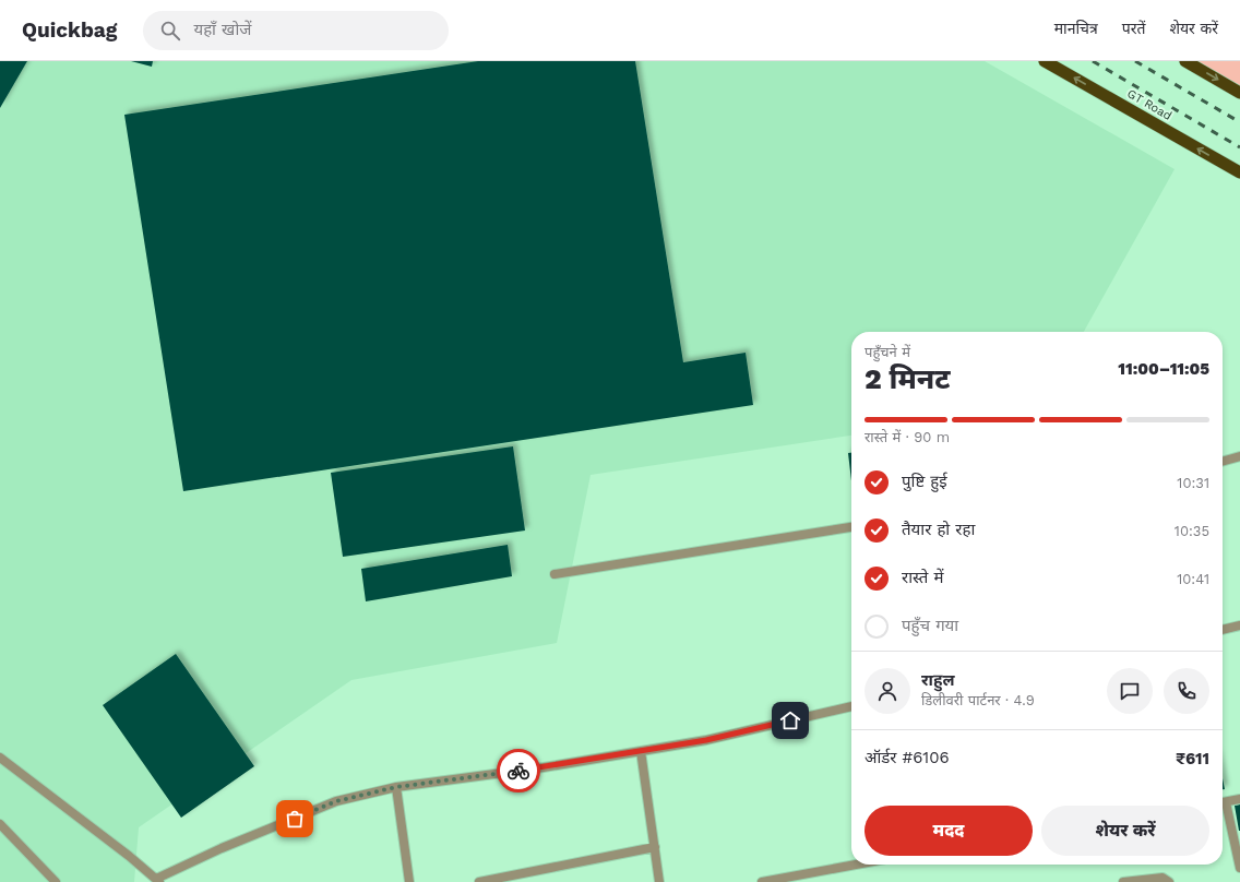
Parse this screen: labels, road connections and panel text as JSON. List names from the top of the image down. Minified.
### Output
{"streets":{"highway":["GT Road"]},"one_way":["GT Road"],"page":{"header":"Quickbag","search":"यहाँ खोजें","nav":["मानचित्र","परतें","शेयर करें"],"heading":["2 मिनट","पहुँचने में","11:00–11:05"],"panel":["राहुल","डिलीवरी पार्टनर · 4.9","ऑर्डर #6106","₹611"],"bar":"रास्ते में · 90 m","list":[["पुष्टि हुई","10:31"],["तैयार हो रहा","10:35"],["रास्ते में","10:41"],"पहुँच गया"],"buttons":["मदद","शेयर करें"]}}
